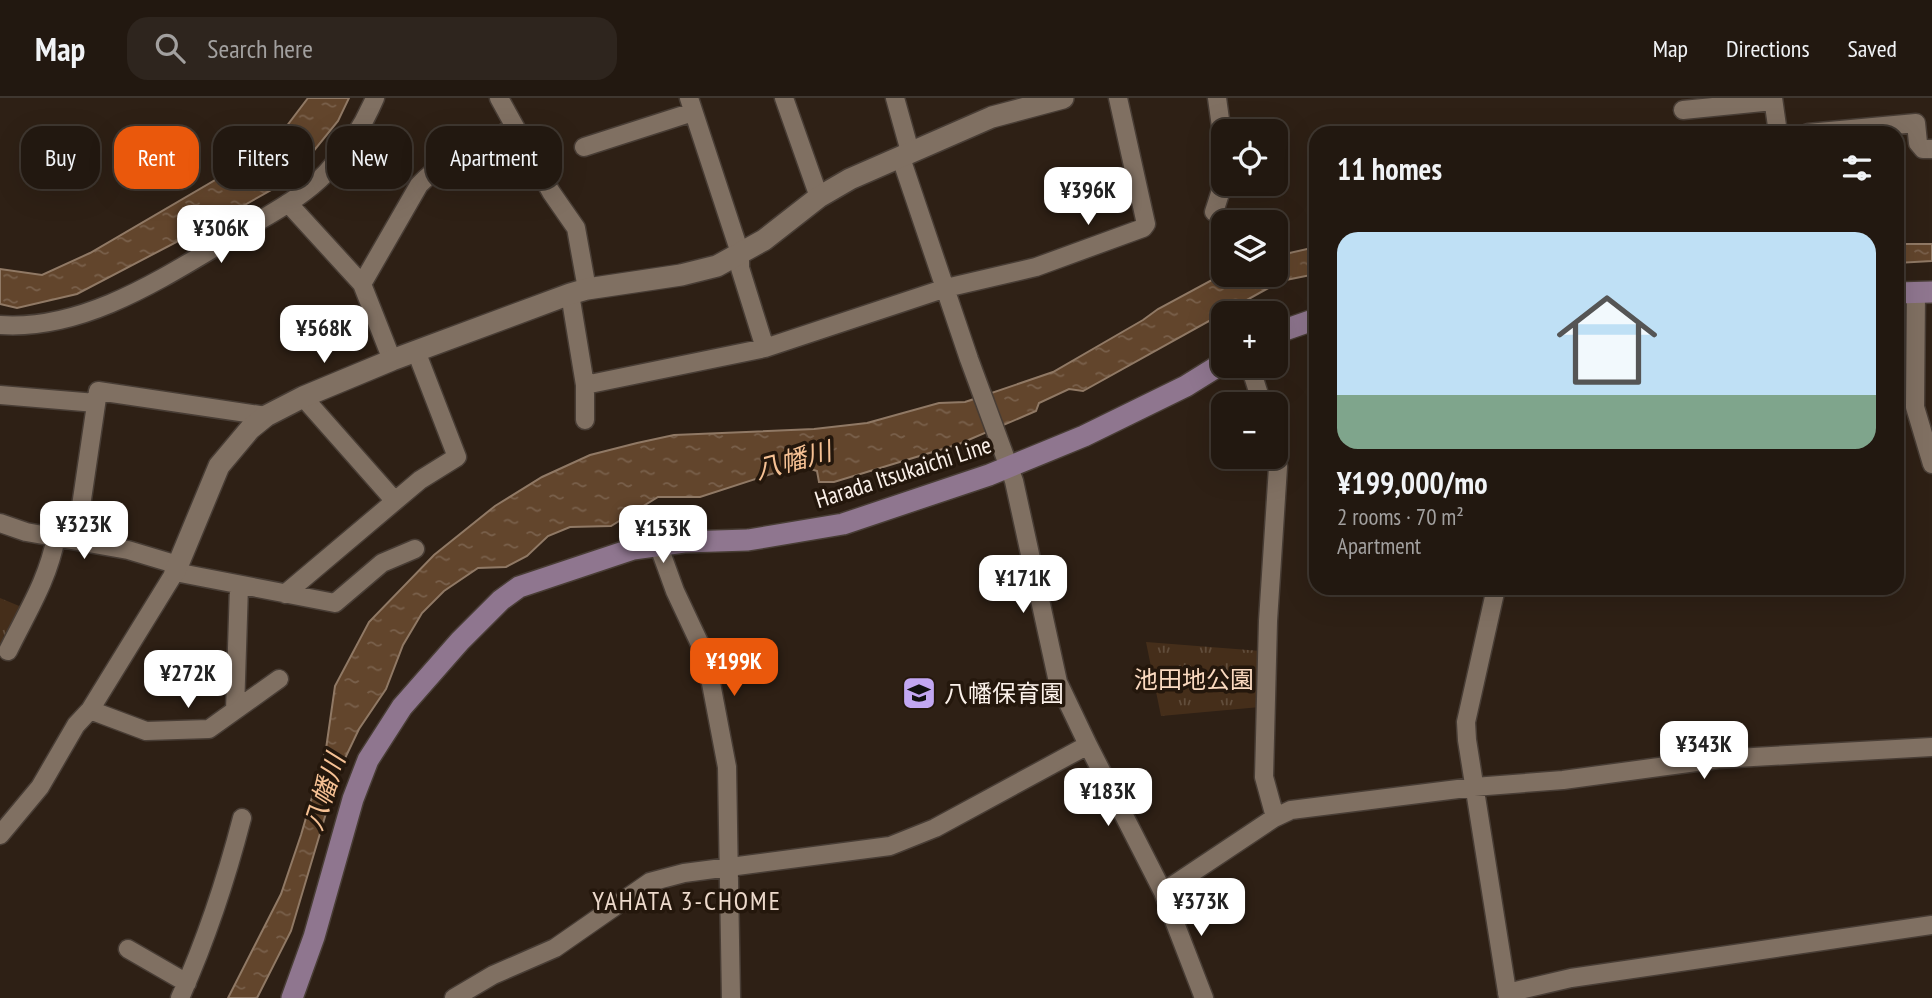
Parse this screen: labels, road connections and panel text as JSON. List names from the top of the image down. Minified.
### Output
{"streets":{"main road":["Harada Itsukaichi Line"]},"districts":["YAHATA 3-CHOME"],"water":["八幡川"],"parks":["池田地公園"],"places":{"school or university":["八幡保育園"]},"page":{"header":"Map","search":"Search here","nav":["Map","Directions","Saved"],"map_buttons":["+","−"],"chip":["Buy","Rent","Filters","New","Apartment"],"heading":"11 homes","price":["¥396K","¥306K","¥568K","¥323K","¥153K","¥171K","¥199K","¥272K","¥343K","¥183K","¥373K"],"list":[{"name":"¥199,000/mo","note":"2 rooms · 70 m² · Apartment"}]}}
